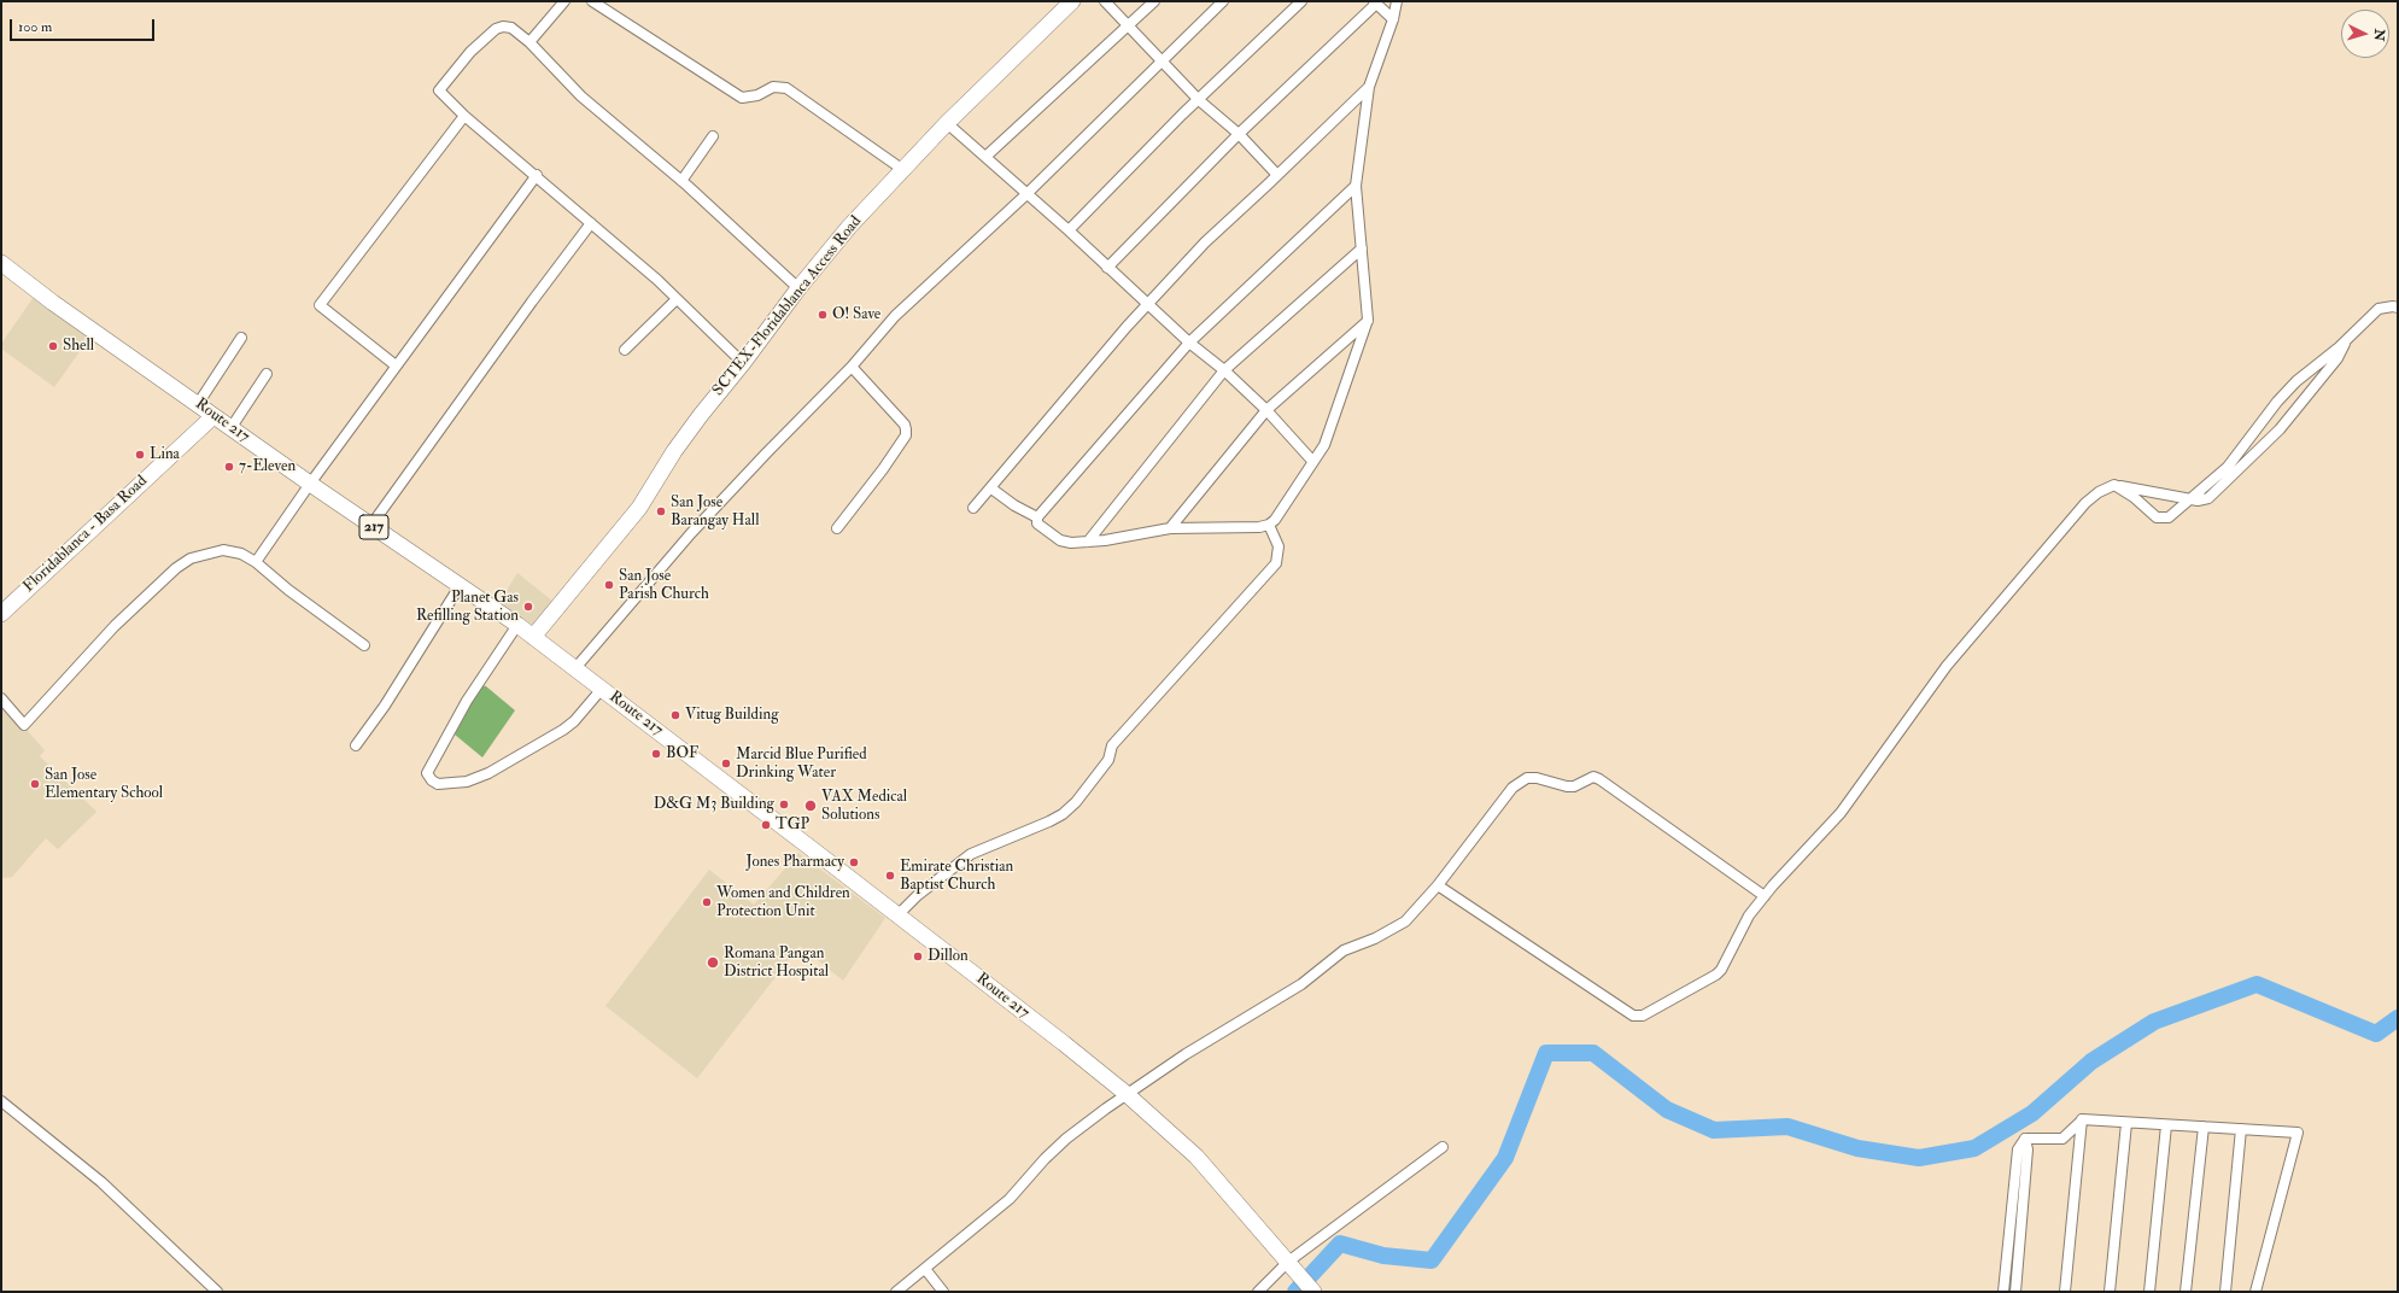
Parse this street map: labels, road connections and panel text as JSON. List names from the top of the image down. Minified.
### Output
{"streets":{"main road":["SCTEX-Floridablanca Access Road","Route 217","217","Floridablanca - Basa Road"]},"crossings":[["SCTEX-Floridablanca Access Road","Route 217"],["Route 217","Floridablanca - Basa Road"]],"places":["O! Save","Shell","Lina","7-Eleven","San Jose Barangay Hall","San Jose Parish Church","Planet Gas Refilling Station","Vitug Building","BOF","Marcid Blue Purified Drinking Water","San Jose Elementary School","D&G M3 Building","VAX Medical Solutions","TGP","Jones Pharmacy","Emirate Christian Baptist Church","Women and Children Protection Unit","Dillon","Romana Pangan District Hospital"],"scale_bar":"100 m","north":"right"}
